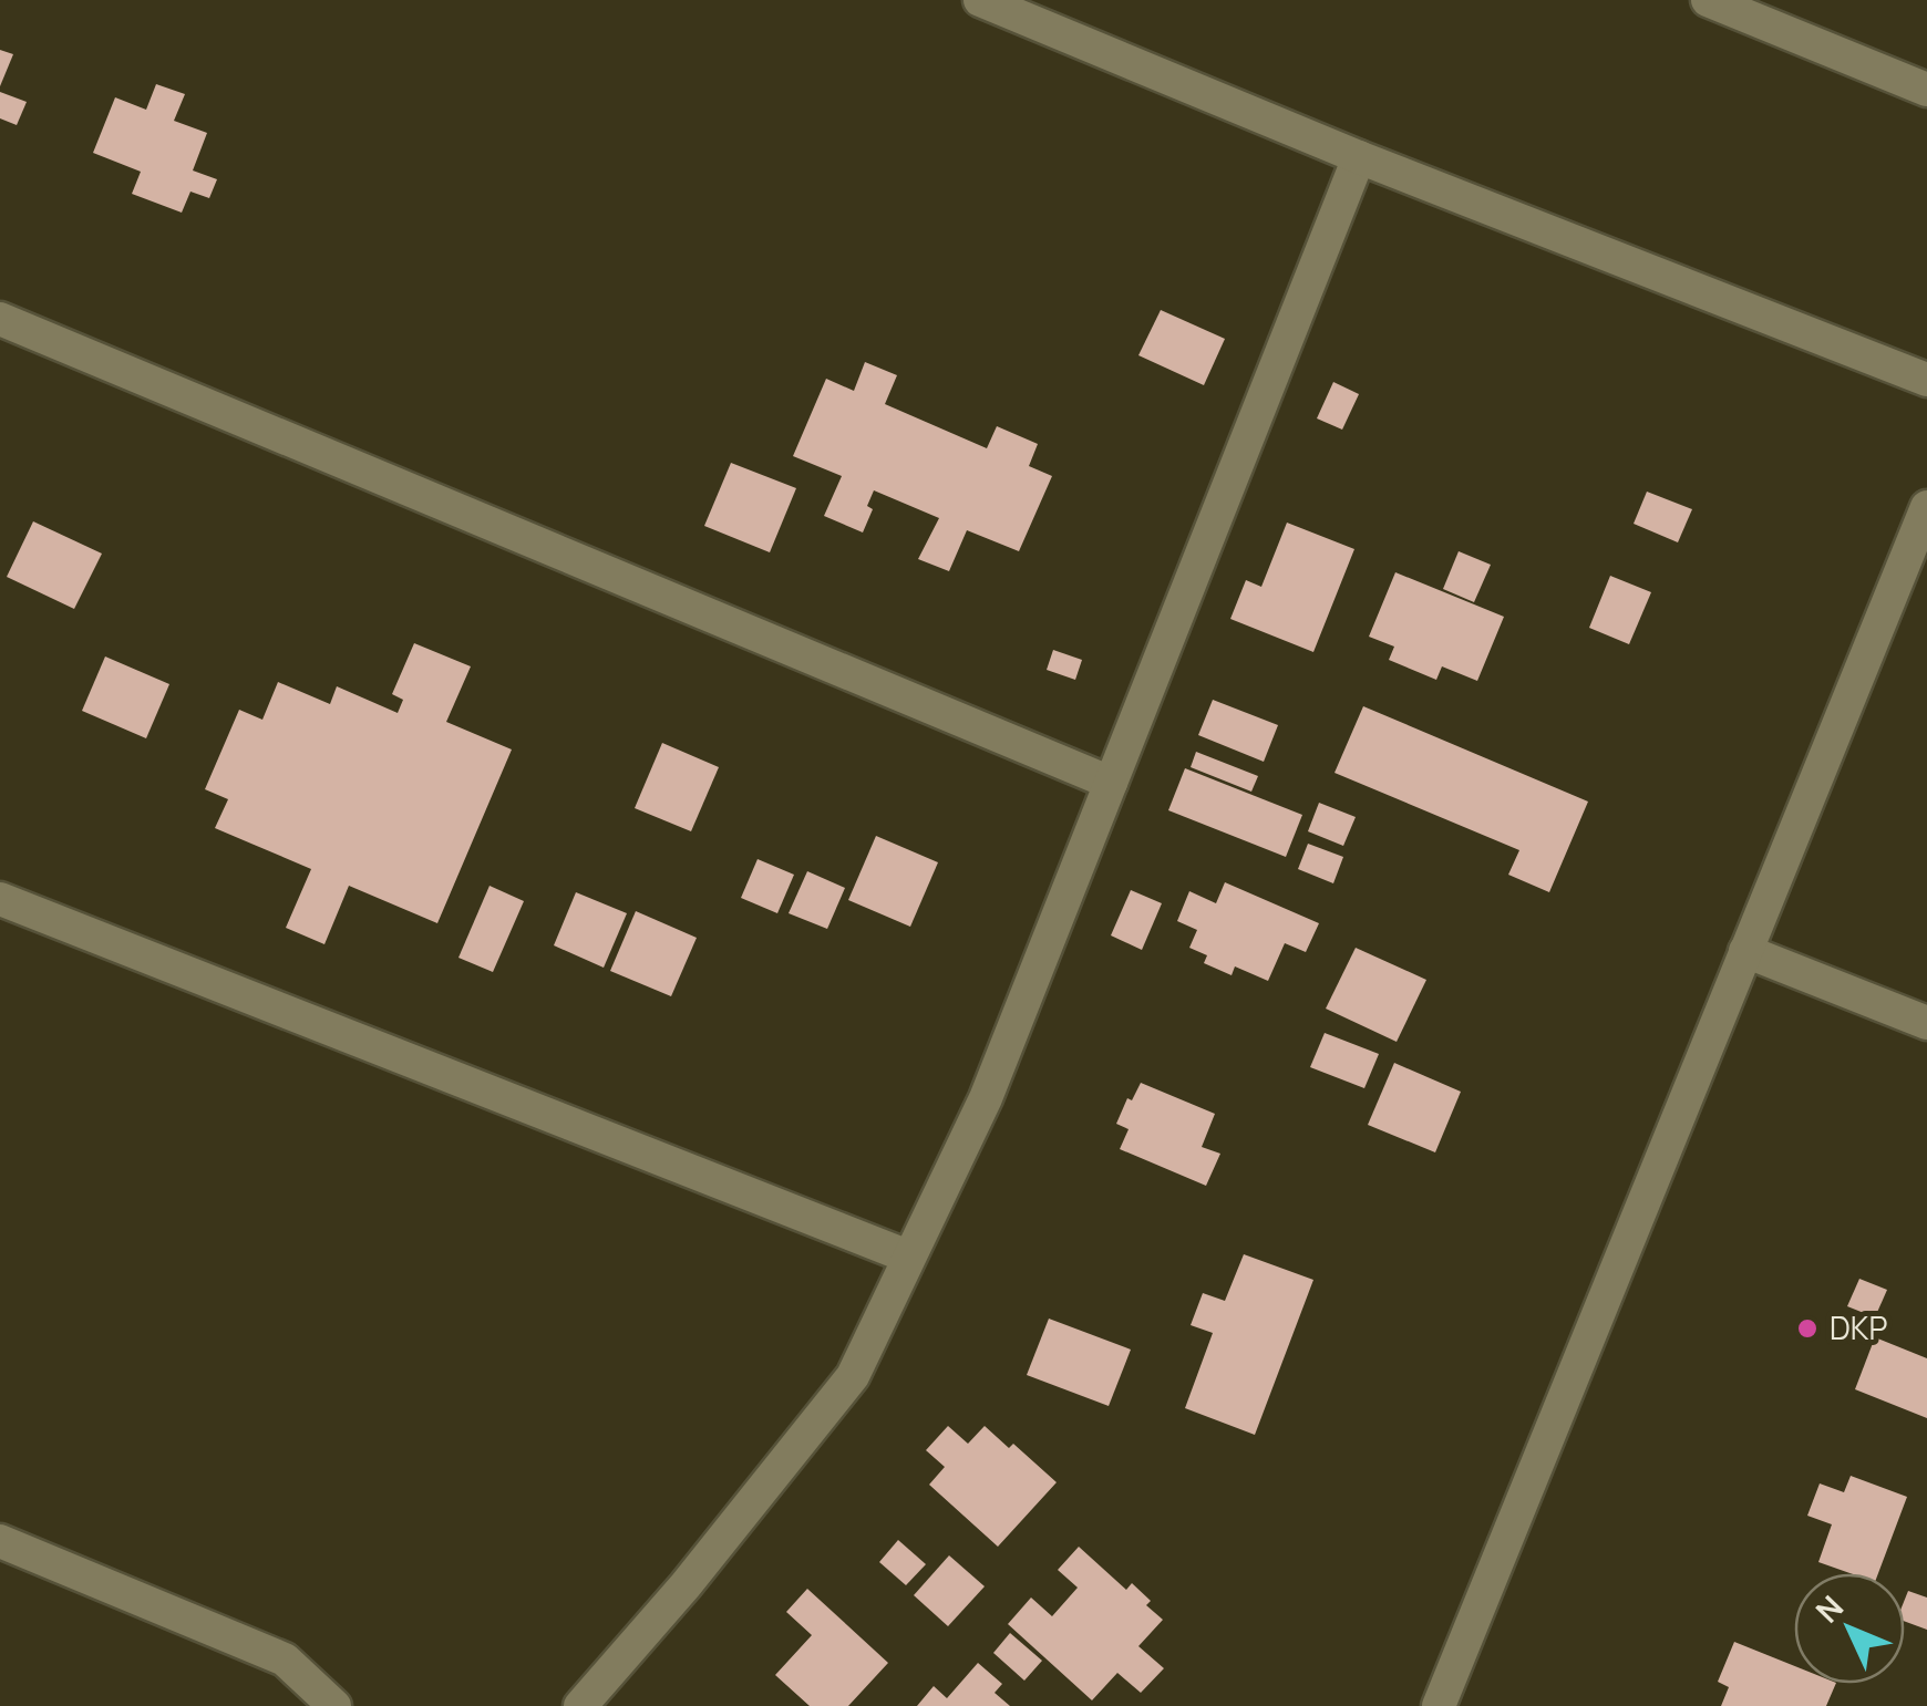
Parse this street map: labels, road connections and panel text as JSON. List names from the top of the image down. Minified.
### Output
{"places":["DKP"],"north":"top left"}
